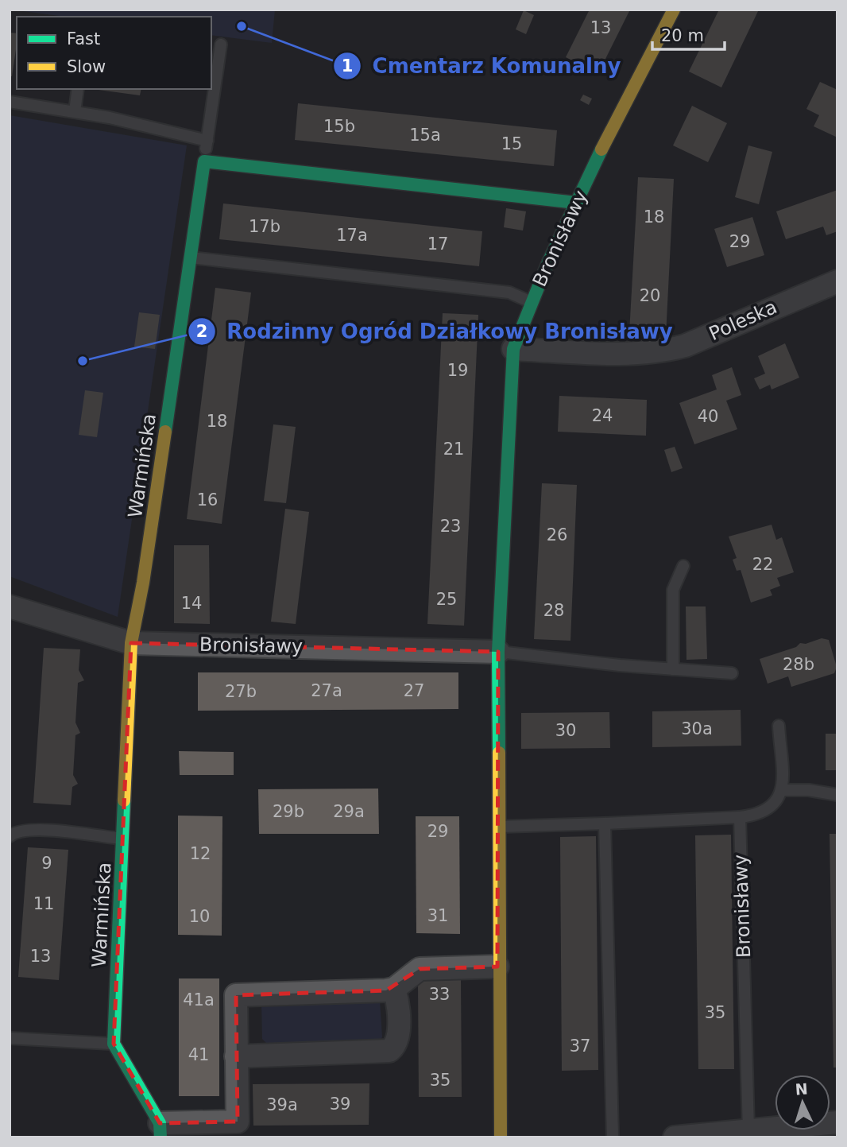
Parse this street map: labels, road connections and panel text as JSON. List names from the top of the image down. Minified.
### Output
{"streets":{"street":["Bronisławy","Poleska","Warmińska"]},"crossings":[["Bronisławy","Poleska"],["Bronisławy","Warmińska"]],"places":["Cmentarz Komunalny","Rodzinny Ogród Działkowy Bronisławy"],"house_numbers":["13","15b","15a","15","18","17b","17a","29","17","20","19","24","40","18","21","16","23","26","22","25","14","28","28b","27a","27","27b","30a","30","29b","29a","29","12","9","11","31","10","13","33","41a","35","37","41","35","39","39a"],"legend":["Fast","Slow"],"scale_bar":"20 m","north":"top"}
